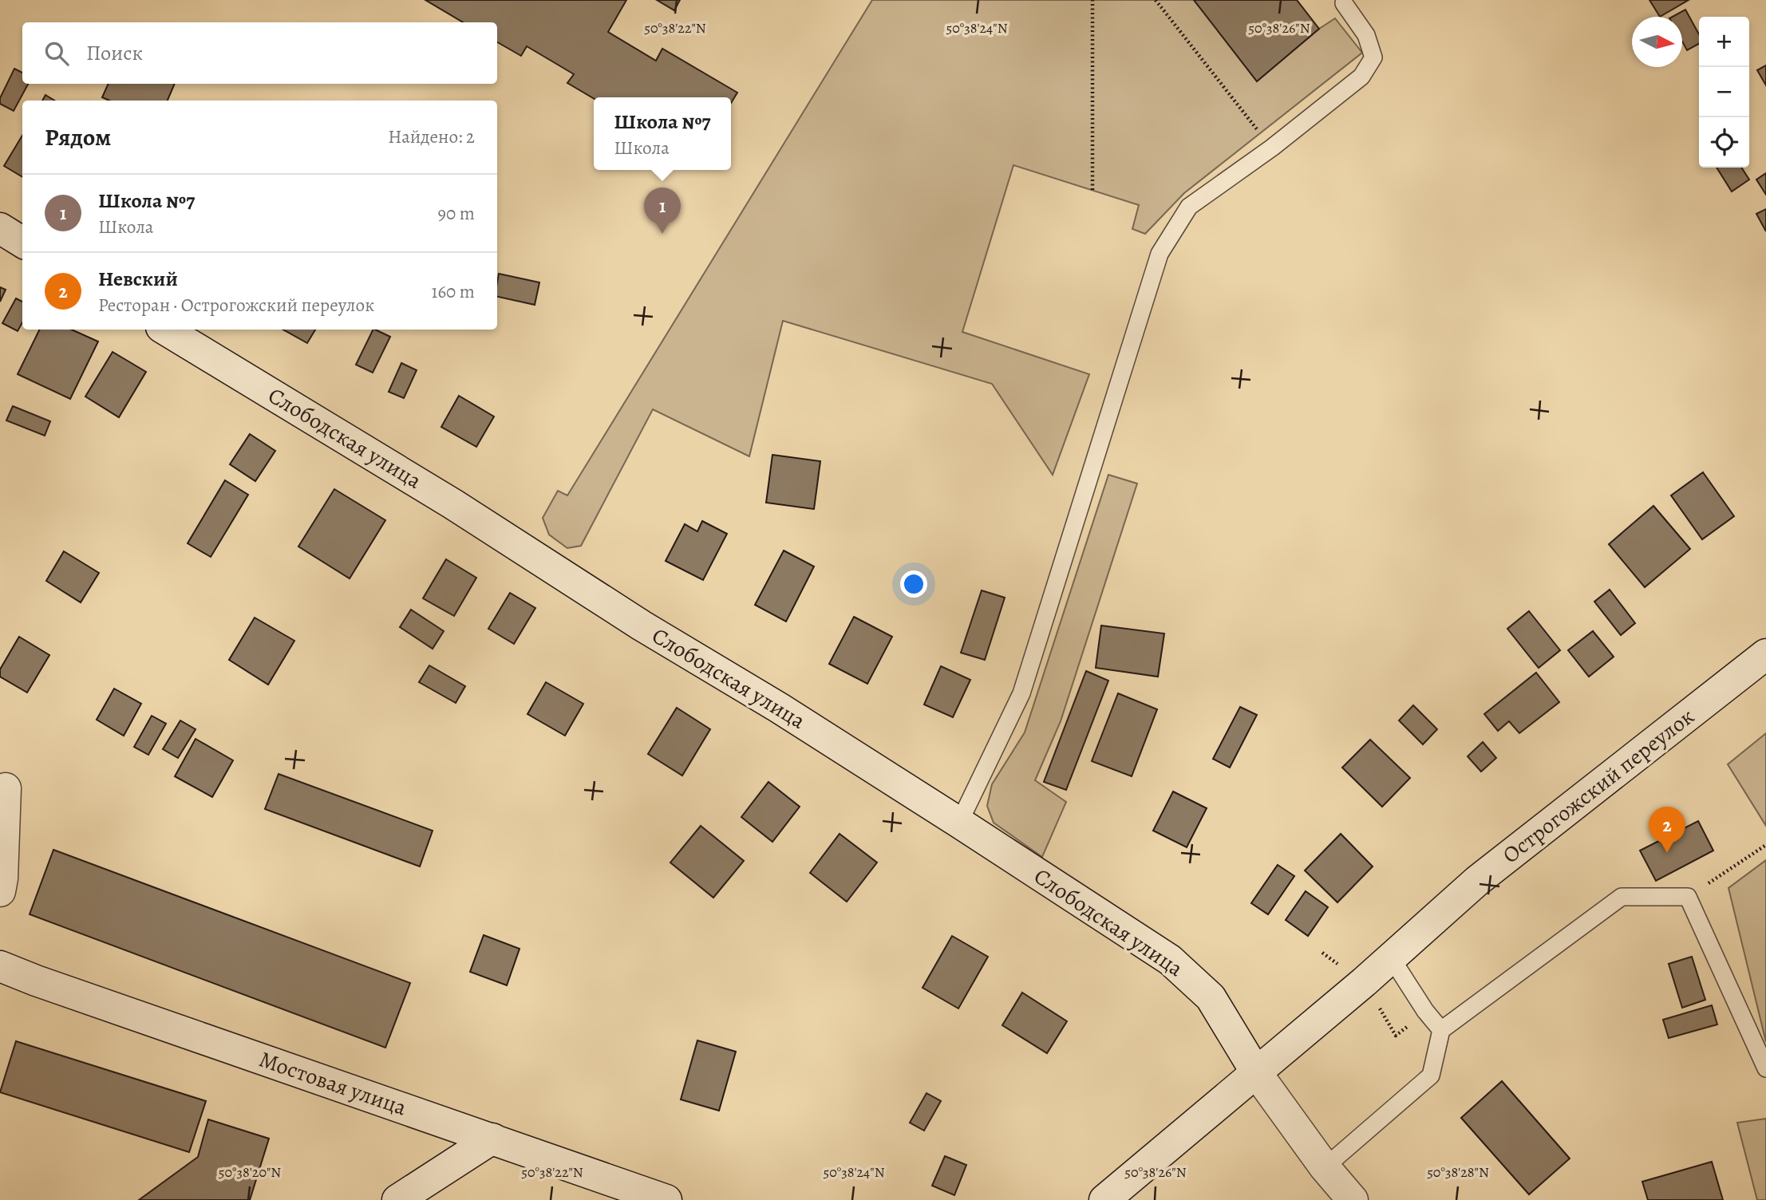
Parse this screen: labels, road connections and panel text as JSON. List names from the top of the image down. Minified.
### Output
{"streets":{"street":["Слободская улица","Острогожский переулок","Мостовая улица"]},"crossings":[["Слободская улица","Острогожский переулок"]],"north":"right","page":{"map_buttons":["+","−"],"search":"Поиск","popup":["Школа №7","Школа"],"heading":["Рядом","Найдено: 2"],"list":[{"mark":"1","name":"Школа №7","note":"Школа","value":"90 m"},{"mark":"2","name":"Невский","note":"Ресторан · Острогожский переулок","value":"160 m"}],"pins":["1","2"]},"coordinates":["50°38'22\"N","50°38'24\"N","50°38'26\"N","50°38'20\"N","50°38'28\"N"]}
